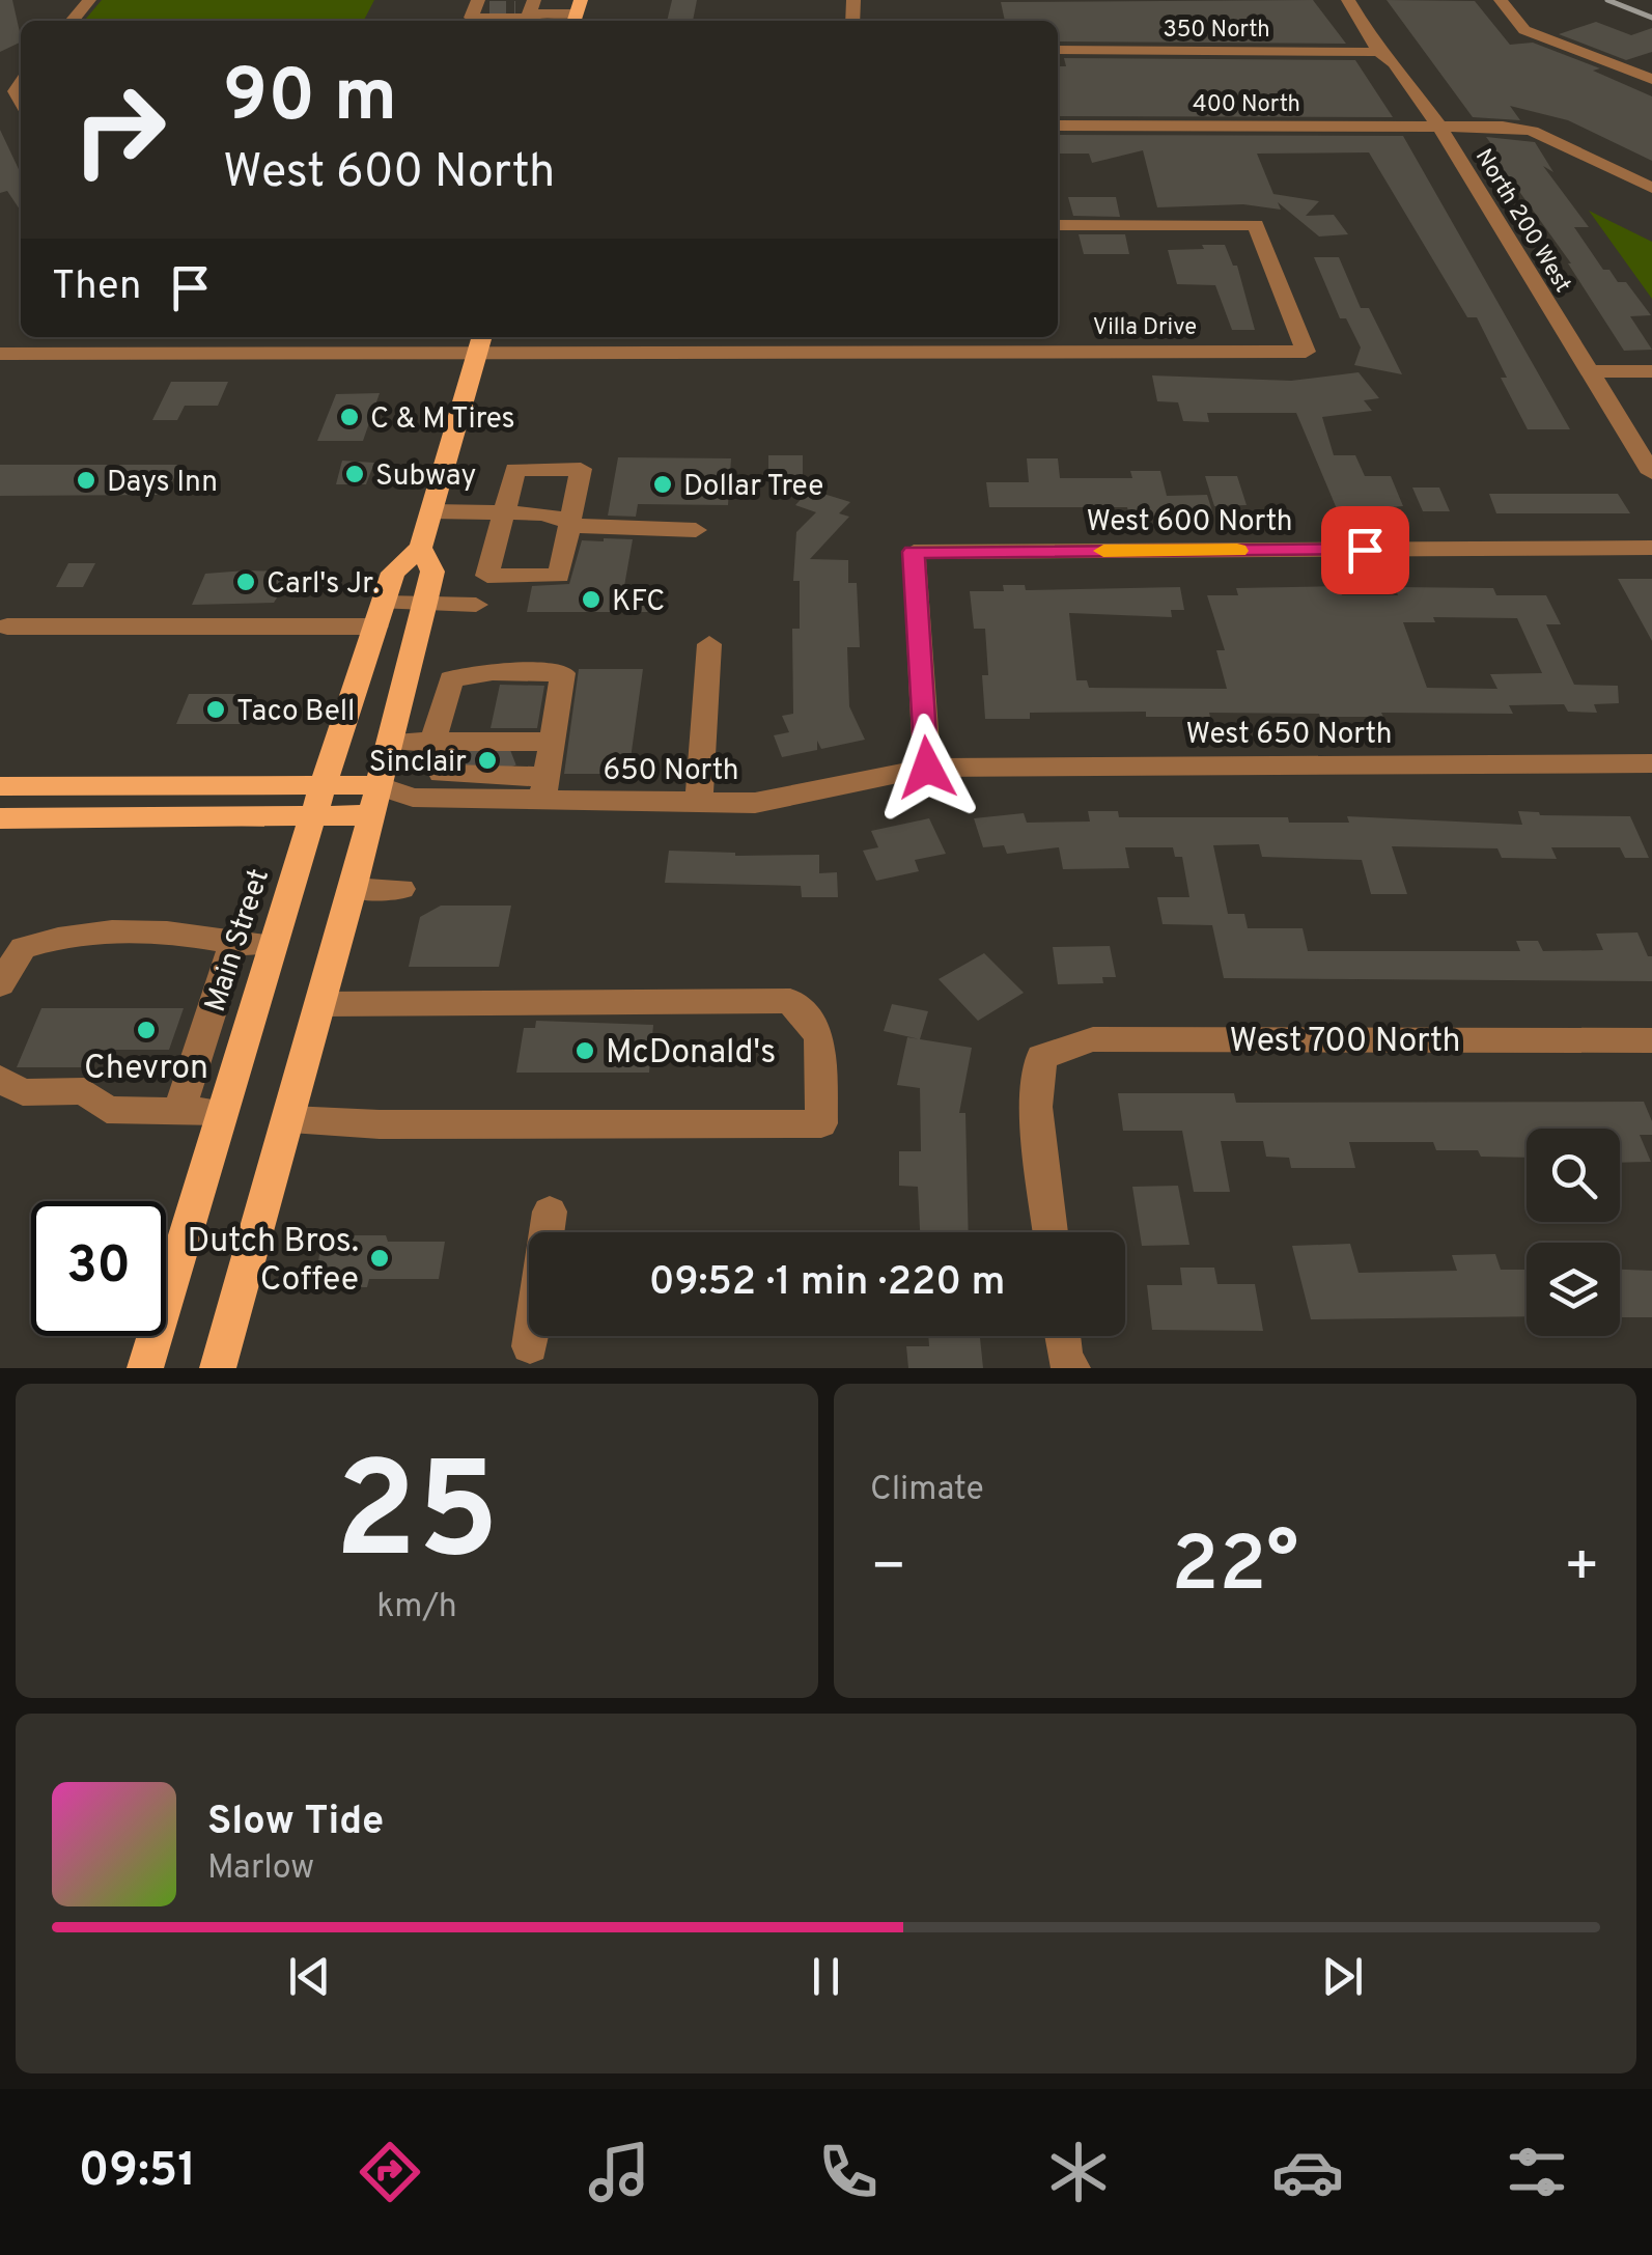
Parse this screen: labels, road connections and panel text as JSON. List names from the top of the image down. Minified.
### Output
{"streets":{"main road":["650 North","Main Street"],"street":["350 North","400 North","North 200 West","Villa Drive","West 600 North","West 650 North","West 700 North"]},"crossings":[["350 North","North 200 West"],["400 North","North 200 West"],["Villa Drive","Main Street"],["West 600 North","West 650 North"],["West 600 North","650 North"],["West 650 North","650 North"],["650 North","Main Street"]],"places":["C & M Tires","Subway","Days Inn","Dollar Tree","Carl's Jr.","KFC","Taco Bell","Sinclair","Chevron","McDonald's","Dutch Bros. Coffee"],"page":{"turn":["90 m","West 600 North"],"then":"Then","limit":"30","trip":"09:52 · 1 min · 220 m","tile":[["25","km/h"],"Climate"],"heat":["−","22°","+"],"song":["Slow Tide","Marlow"],"tabs":"09:51"}}
